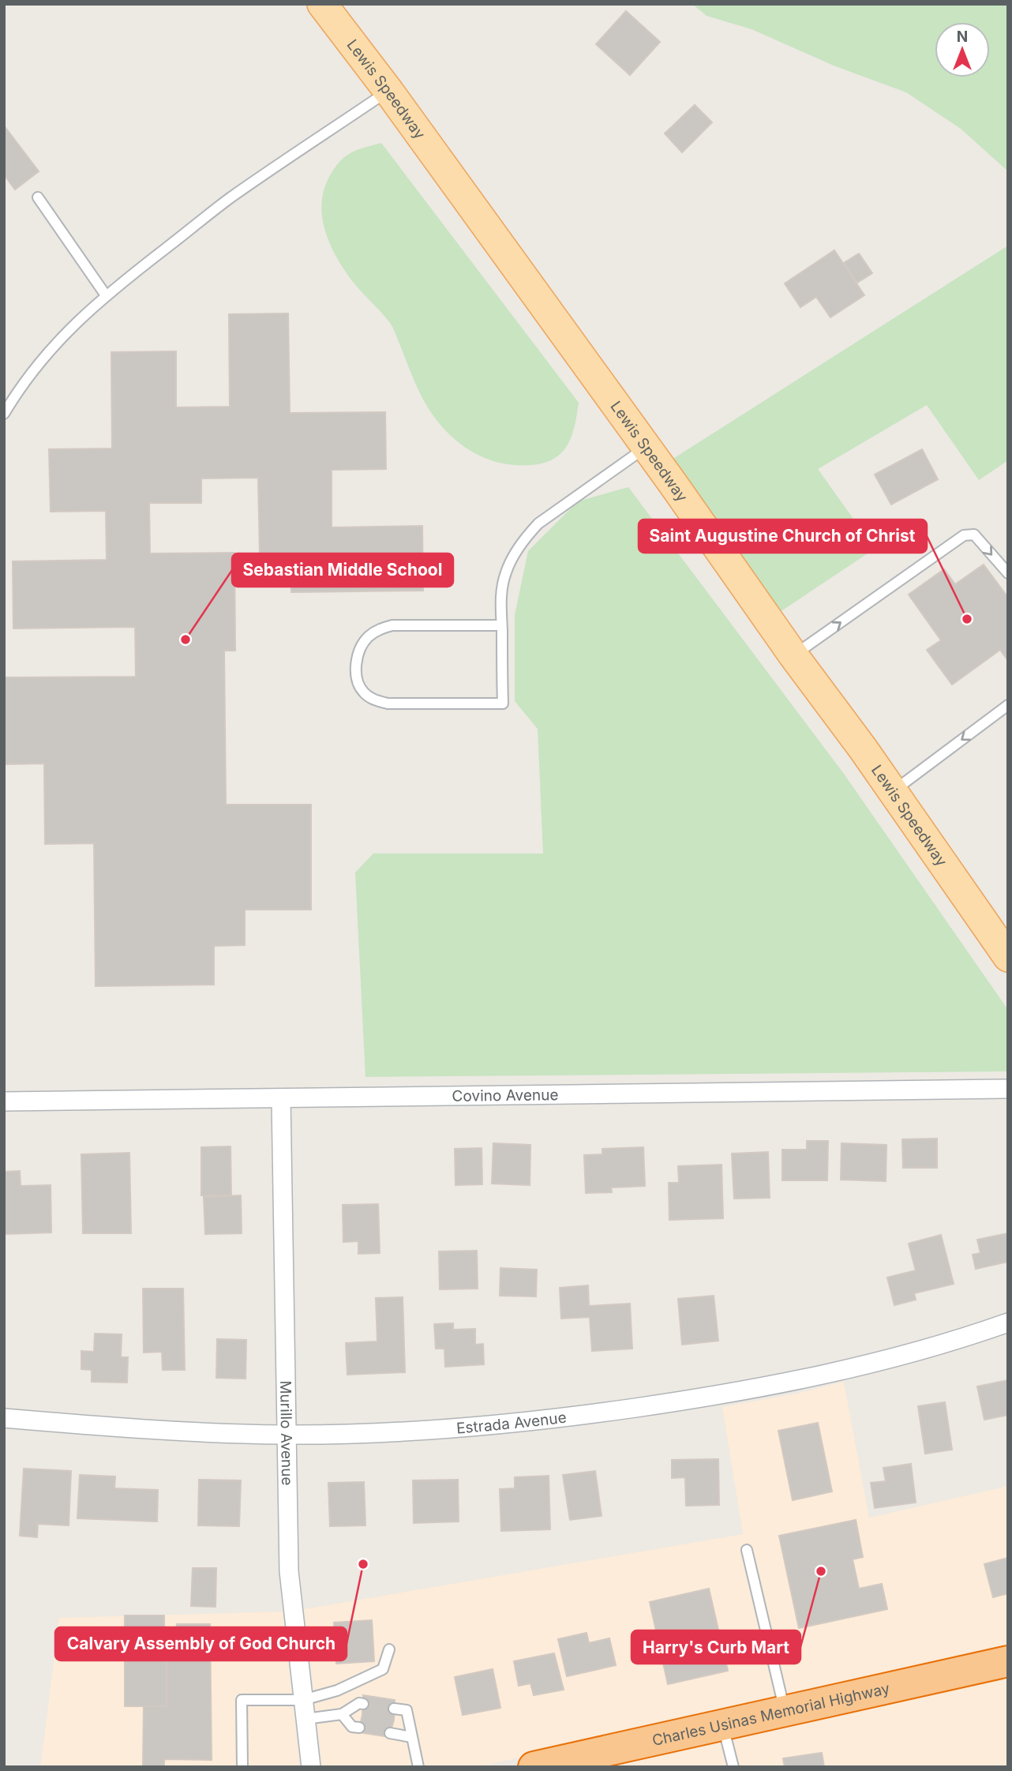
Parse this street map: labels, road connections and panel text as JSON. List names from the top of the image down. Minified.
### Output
{"streets":{"highway":["Charles Usinas Memorial Highway"],"main road":["Lewis Speedway"],"street":["Covino Avenue","Estrada Avenue","Murillo Avenue"]},"crossings":[["Covino Avenue","Murillo Avenue"],["Estrada Avenue","Murillo Avenue"]],"places":["Saint Augustine Church of Christ","Sebastian Middle School","Calvary Assembly of God Church","Harry's Curb Mart"],"north":"top"}
